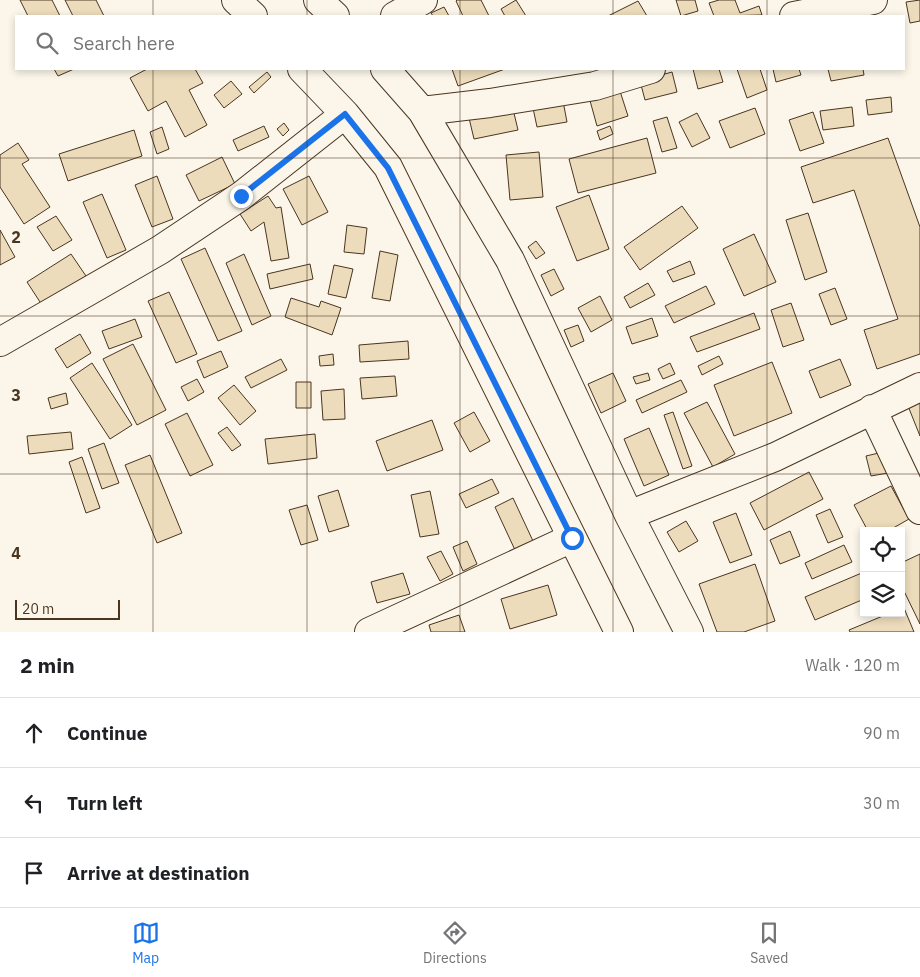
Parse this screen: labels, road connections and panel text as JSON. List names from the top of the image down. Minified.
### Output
{"scale_bar":"20 m","page":{"search":"Search here","scale":"20 m","heading":["2 min","Walk · 120 m"],"list":[["Continue","90 m"],["Turn left","30 m"],"Arrive at destination"],"nav":["Map","Directions","Saved"]},"grid":{"rows":["2","3","4"]}}
